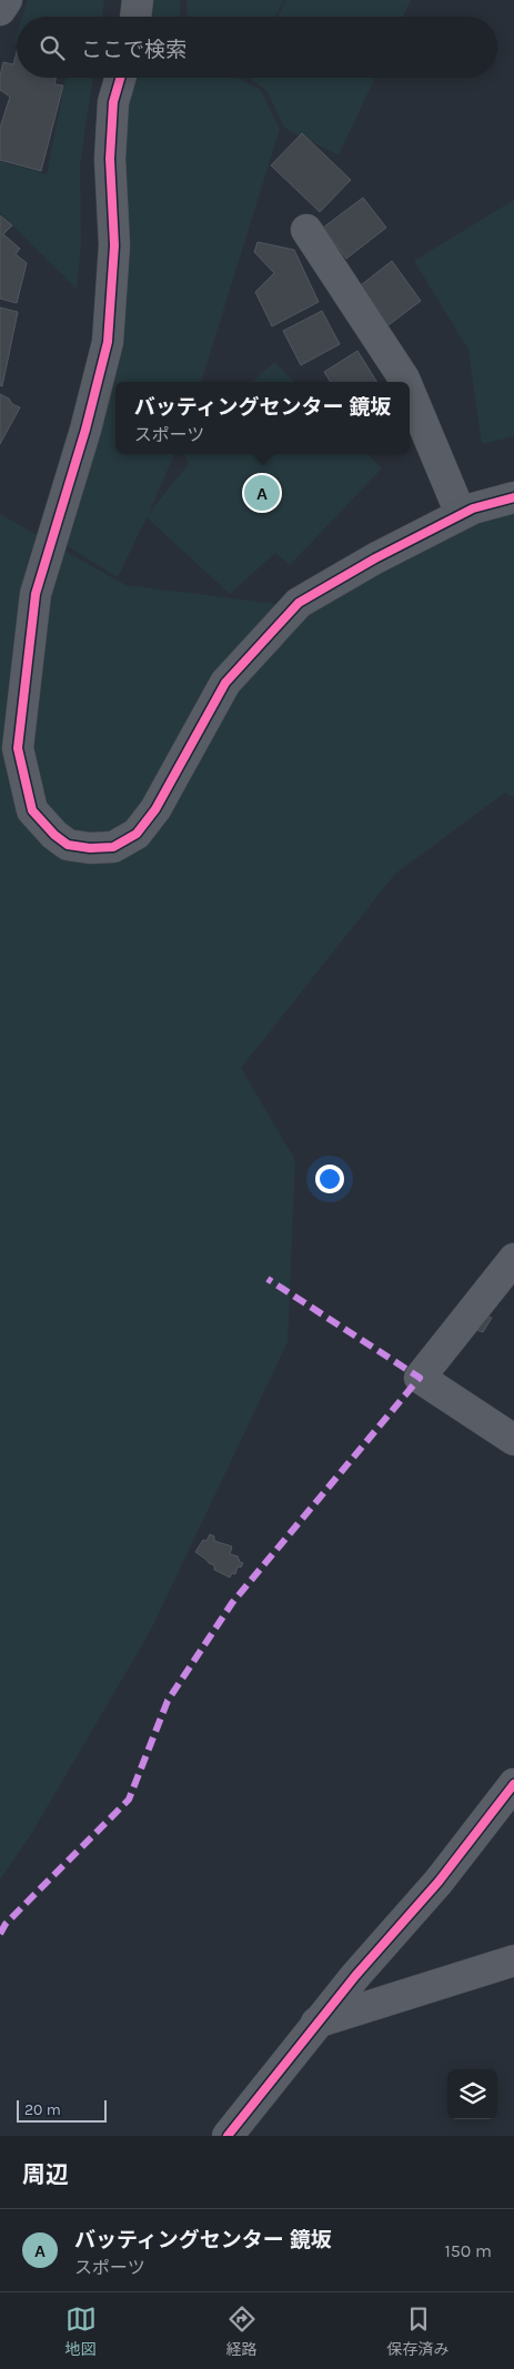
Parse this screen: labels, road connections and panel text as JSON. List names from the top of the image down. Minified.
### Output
{"scale_bar":"20 m","page":{"search":"ここで検索","popup":["バッティングセンター 鏡坂","スポーツ"],"pins":"A","scale":"20 m","heading":"周辺","list":[{"mark":"A","name":"バッティングセンター 鏡坂","note":"スポーツ","value":"150 m"}],"nav":["地図","経路","保存済み"]}}
